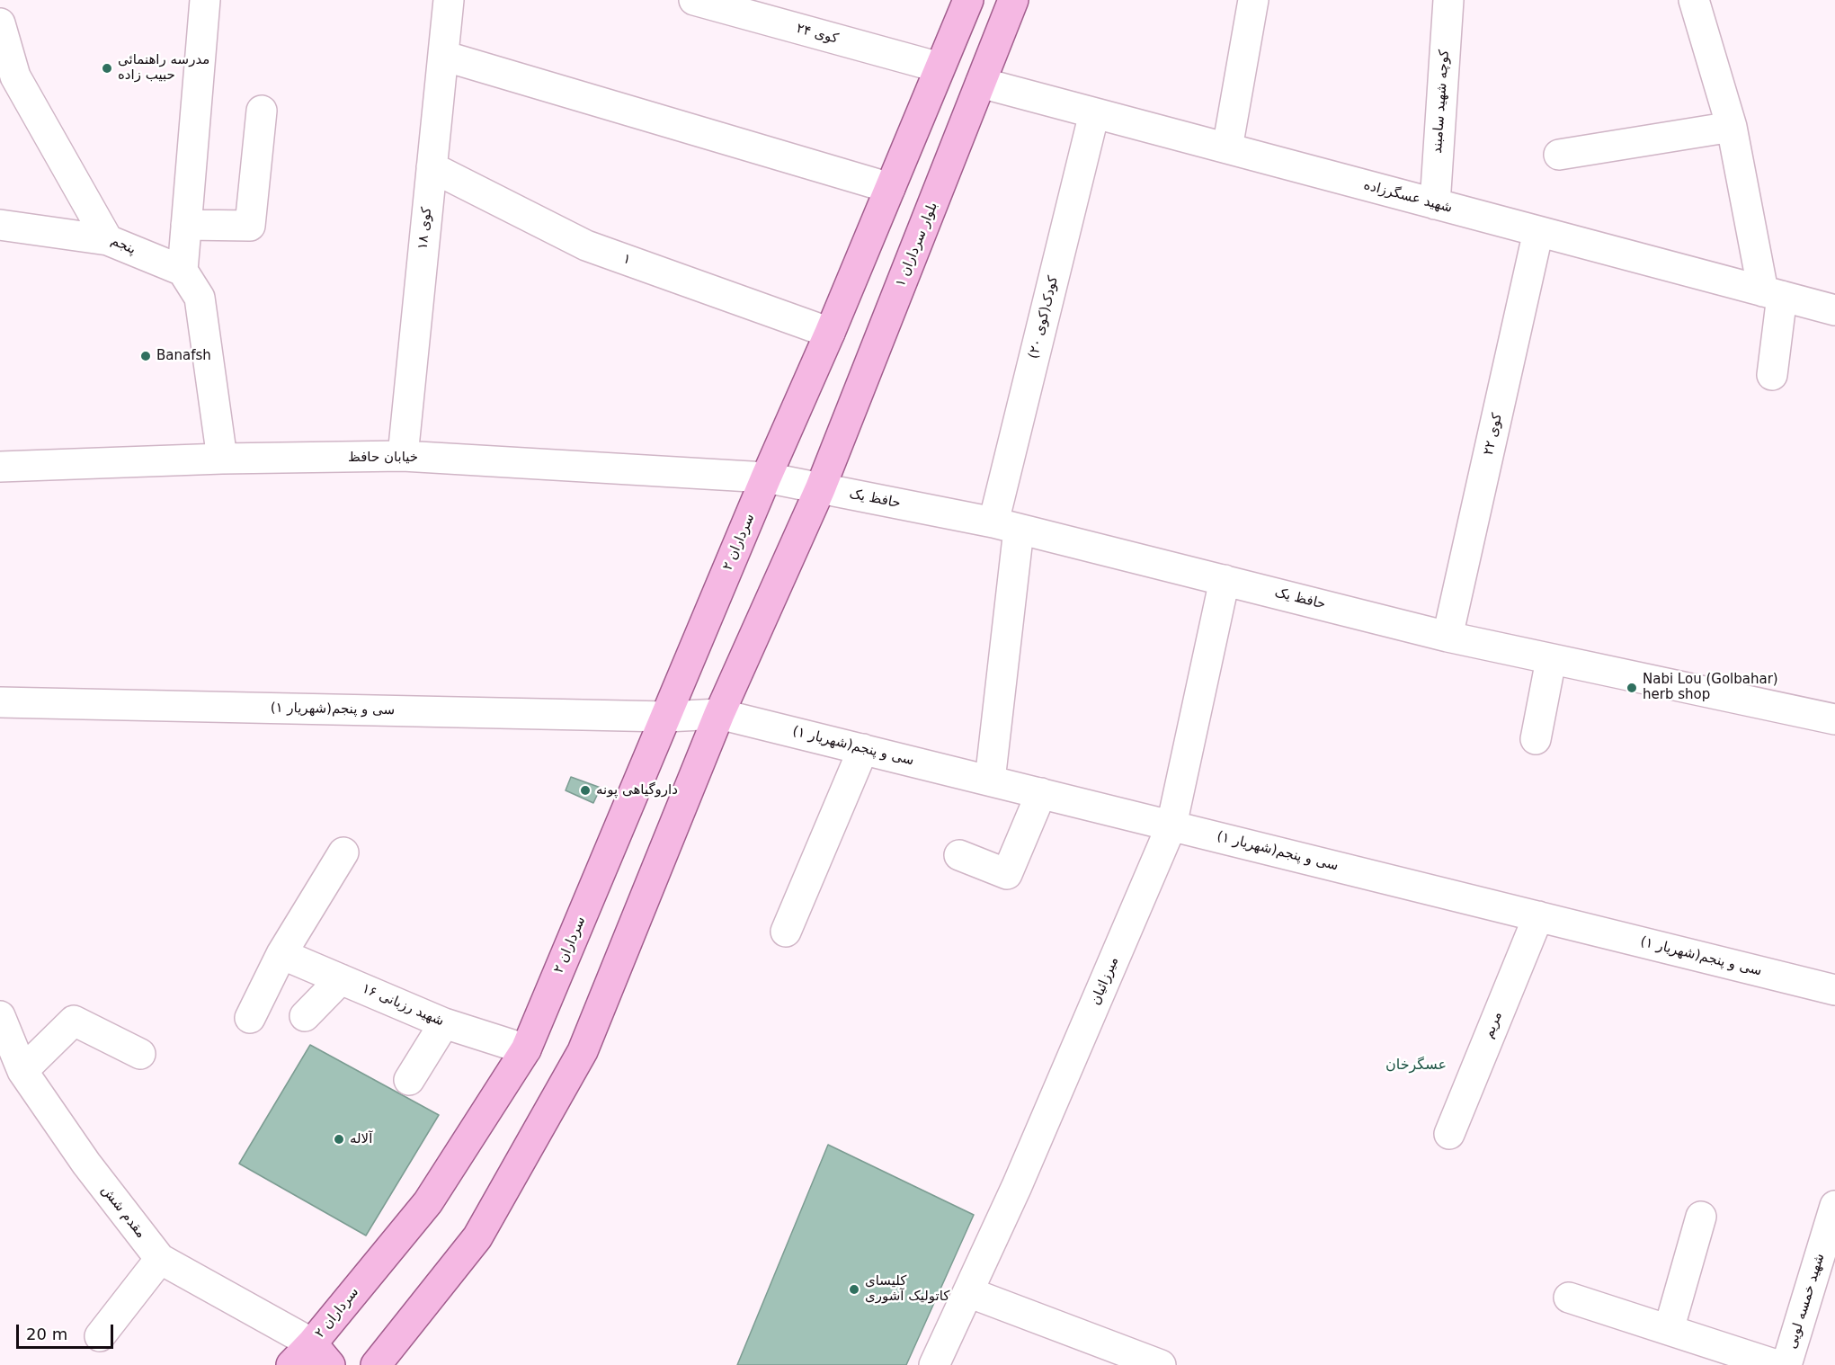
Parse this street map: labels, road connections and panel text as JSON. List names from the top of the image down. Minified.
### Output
{"streets":{"main road":["بلوار سرداران ۱","سرداران ۲"],"street":["کوی ۲۴","کوچه شهید سامبند","شهید عسگرزاده","کوی ۱۸","پنجم","۱","کودک(کوی ۲۰)","کوی ۲۲","خیابان حافظ","حافظ یک","سی و پنجم(شهریار ۱)","میرزائیان","شهید رزبانی ۱۶","مریم","مقدم شش","شهید خمسه لویی"]},"crossings":[["کوچه شهید سامبند","شهید عسگرزاده"],["شهید عسگرزاده","بلوار سرداران ۱"],["شهید عسگرزاده","کودک(کوی ۲۰)"],["شهید عسگرزاده","کوی ۲۲"],["کوی ۱۸","۱"],["کوی ۱۸","خیابان حافظ"],["بلوار سرداران ۱","حافظ یک"],["کودک(کوی ۲۰)","حافظ یک"],["کودک(کوی ۲۰)","سی و پنجم(شهریار ۱)"],["کوی ۲۲","حافظ یک"],["خیابان حافظ","حافظ یک"],["خیابان حافظ","سرداران ۲"],["حافظ یک","سرداران ۲"],["حافظ یک","میرزائیان"],["سرداران ۲","سی و پنجم(شهریار ۱)"],["سرداران ۲","شهید رزبانی ۱۶"],["سرداران ۲","مقدم شش"],["سی و پنجم(شهریار ۱)","میرزائیان"],["سی و پنجم(شهریار ۱)","مریم"]],"districts":["عسگرخان"],"places":["مدرسه راهنمائی حبیب زاده","Banafsh","Nabi Lou (Golbahar) herb shop","داروگیاهی پونه","آلاله","کلیسای کاتولیک آشوری"],"scale_bar":"20 m"}
